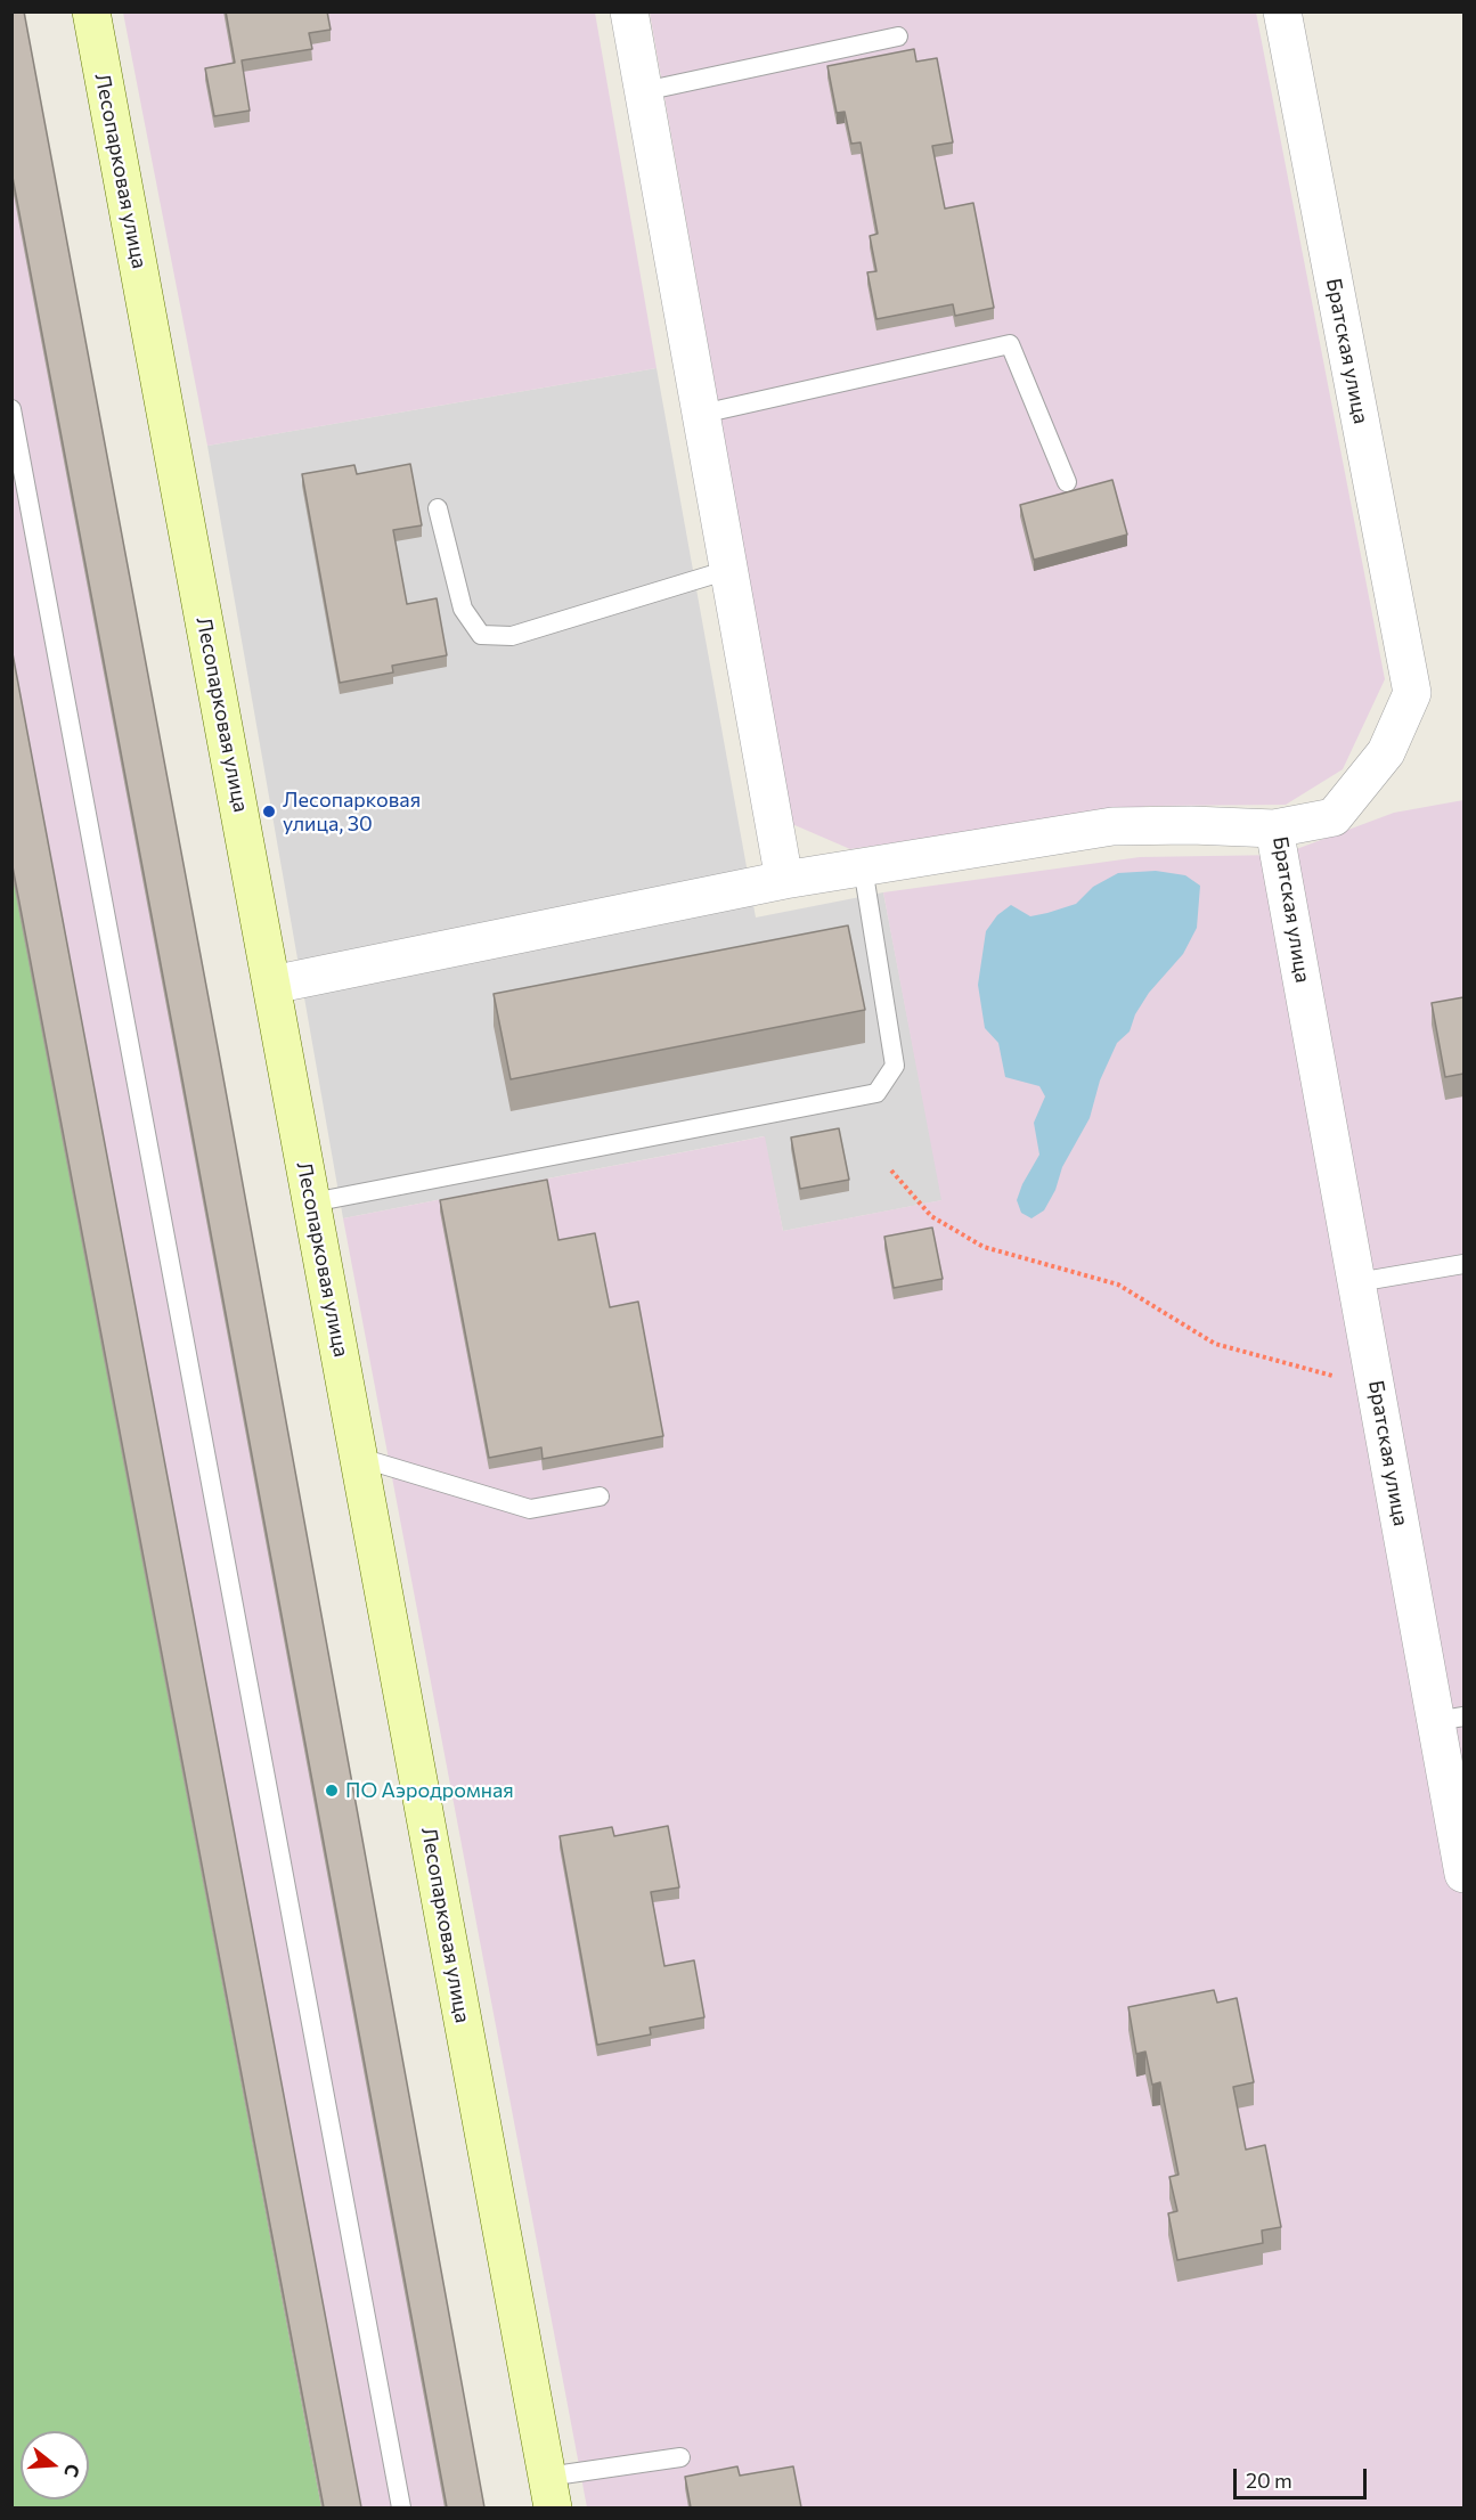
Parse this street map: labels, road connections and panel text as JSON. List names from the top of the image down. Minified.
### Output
{"streets":{"street":["Лесопарковая улица","Братская улица"]},"places":["Лесопарковая улица, 30","ПО Аэродромная"],"scale_bar":"20 m","north":"right"}
